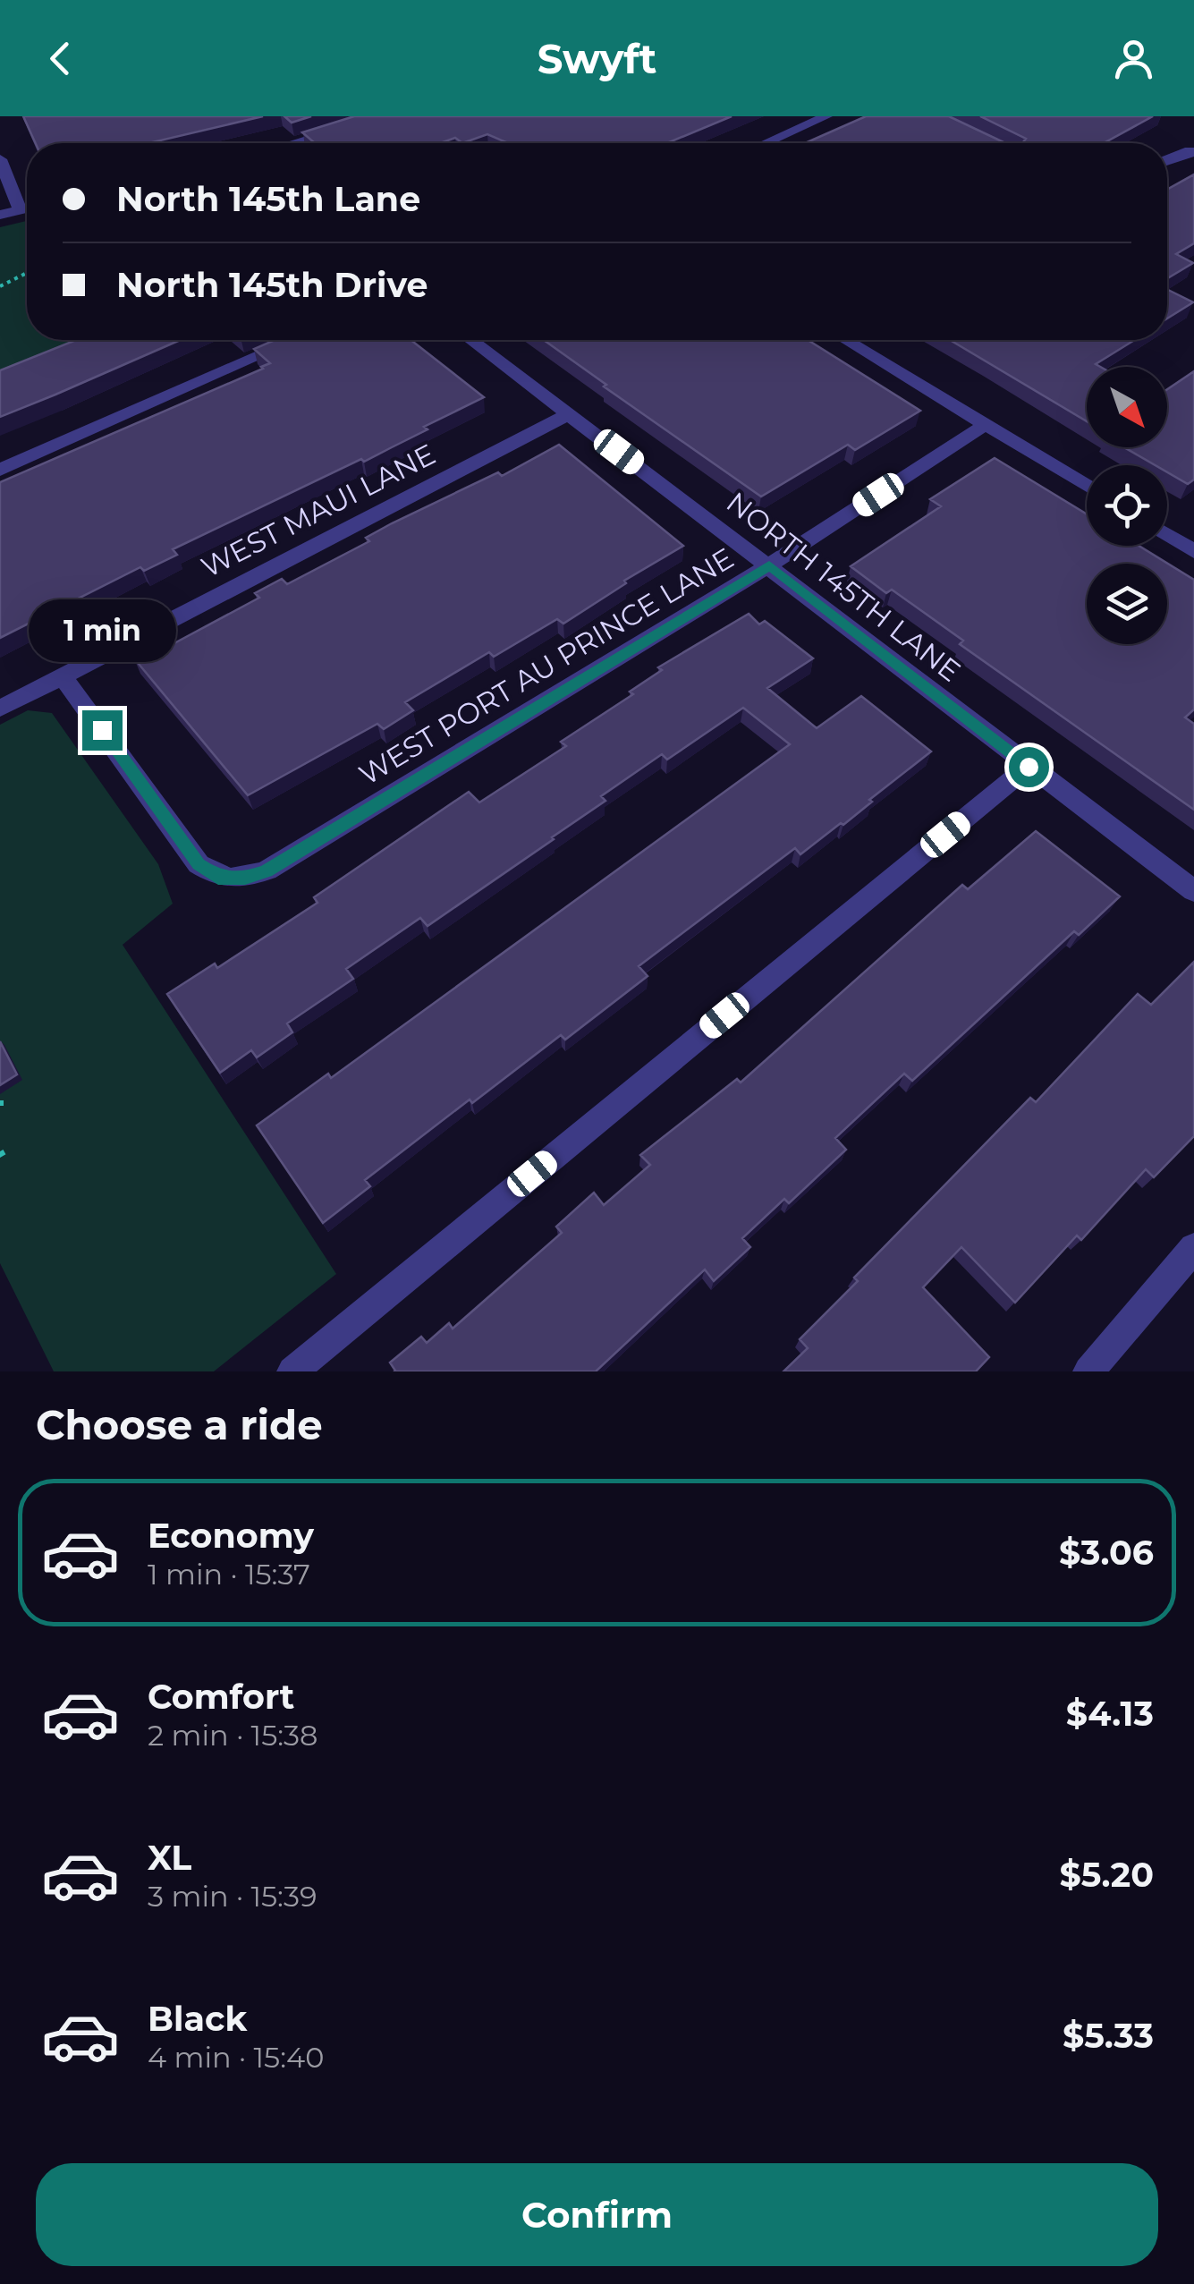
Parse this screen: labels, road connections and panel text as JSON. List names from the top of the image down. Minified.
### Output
{"streets":{"street":["WEST MAUI LANE","NORTH 145TH LANE","WEST PORT AU PRINCE LANE"]},"crossings":[["WEST MAUI LANE","NORTH 145TH LANE"],["WEST MAUI LANE","WEST PORT AU PRINCE LANE"],["NORTH 145TH LANE","WEST PORT AU PRINCE LANE"]],"north":"bottom right","page":{"header":"Swyft","banner":["North 145th Lane","North 145th Drive"],"bubble":"1 min","heading":"Choose a ride","list":[{"name":"Economy","note":"1 min · 15:37","value":"$3.06"},{"name":"Comfort","note":"2 min · 15:38","value":"$4.13"},{"name":"XL","note":"3 min · 15:39","value":"$5.20"},{"name":"Black","note":"4 min · 15:40","value":"$5.33"}],"buttons":"Confirm"}}
